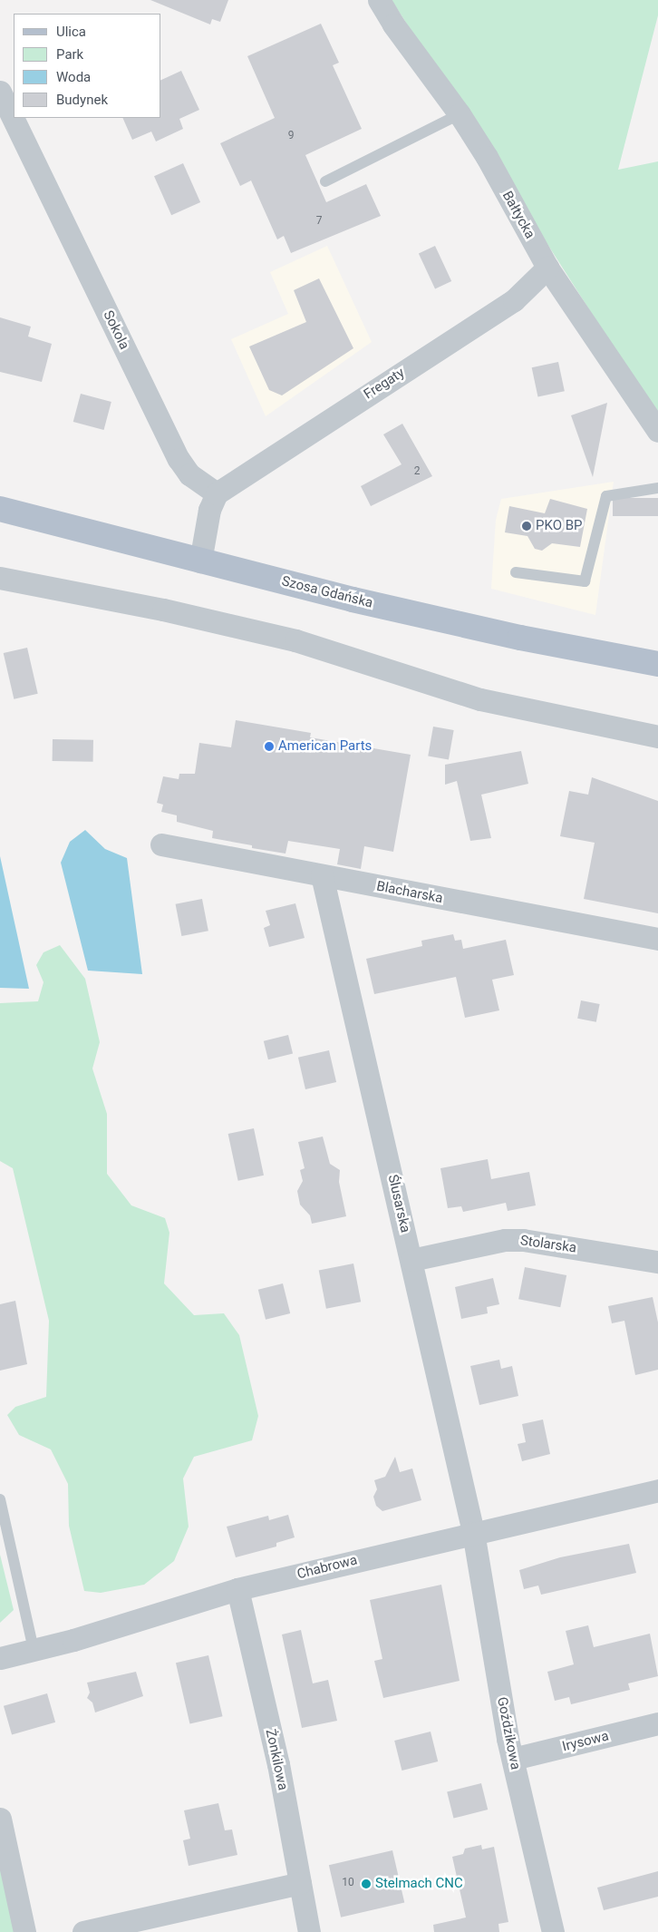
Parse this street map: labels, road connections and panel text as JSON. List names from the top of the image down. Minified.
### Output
{"streets":{"main road":["Szosa Gdańska"],"street":["Bałtycka","Sokola","Fregaty","Blacharska","Ślusarska","Stolarska","Chabrowa","Goździkowa","Irysowa","Żonkilowa"]},"crossings":[["Bałtycka","Fregaty"],["Sokola","Fregaty"],["Blacharska","Ślusarska"],["Ślusarska","Stolarska"],["Ślusarska","Chabrowa"],["Ślusarska","Goździkowa"],["Chabrowa","Goździkowa"],["Chabrowa","Żonkilowa"],["Goździkowa","Irysowa"]],"places":["PKO BP","American Parts","Stelmach CNC"],"house_numbers":["9","7","2","10"],"legend":["Ulica","Park","Woda","Budynek"]}
